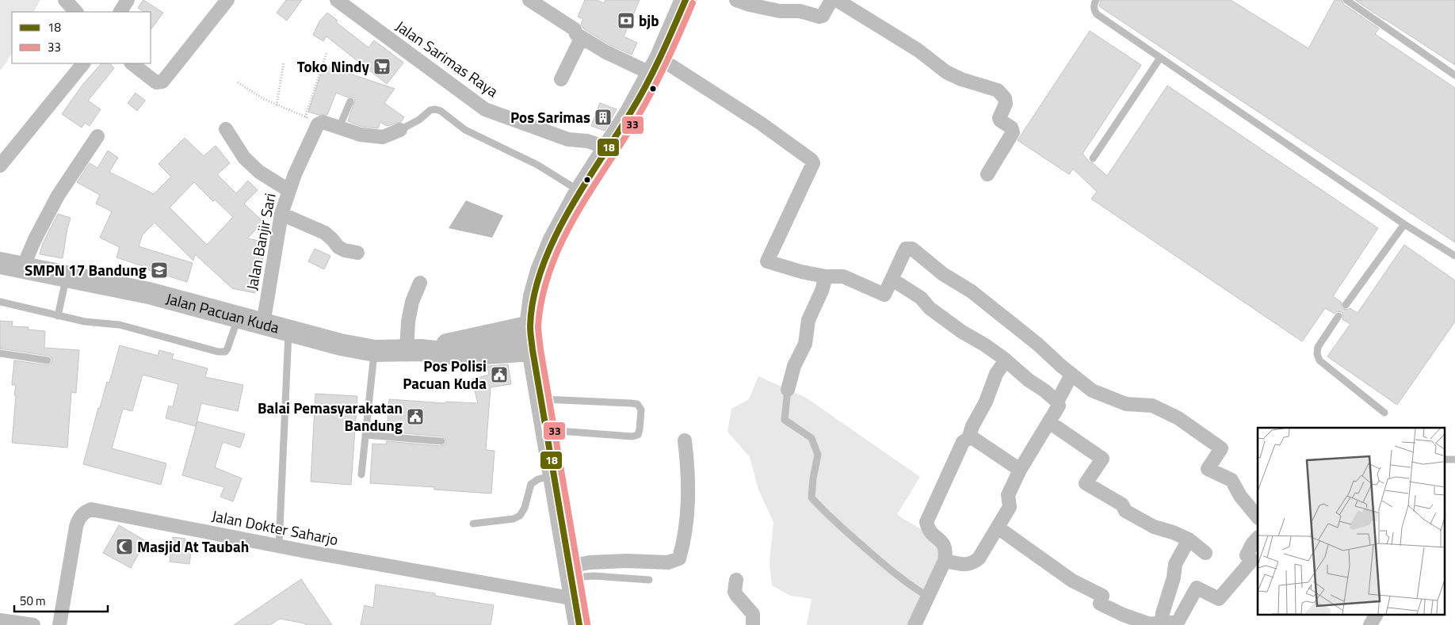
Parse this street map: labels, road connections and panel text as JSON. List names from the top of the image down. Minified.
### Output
{"streets":{"main road":["Jalan Pacuan Kuda"],"street":["Jalan Sarimas Raya","Jalan Banjir Sari","Jalan Dokter Saharjo"]},"crossings":[["Jalan Banjir Sari","Jalan Pacuan Kuda"]],"places":{"bank":["bjb"],"supermarket":["Toko Nindy"],"building":["Pos Sarimas"],"school or university":["SMPN 17 Bandung"],"public building":["Pos Polisi Pacuan Kuda","Balai Pemasyarakatan Bandung"],"mosque":["Masjid At Taubah"]},"lines":["transit line 18","transit line 33"],"legend":["18","33"],"scale_bar":"50 m"}
